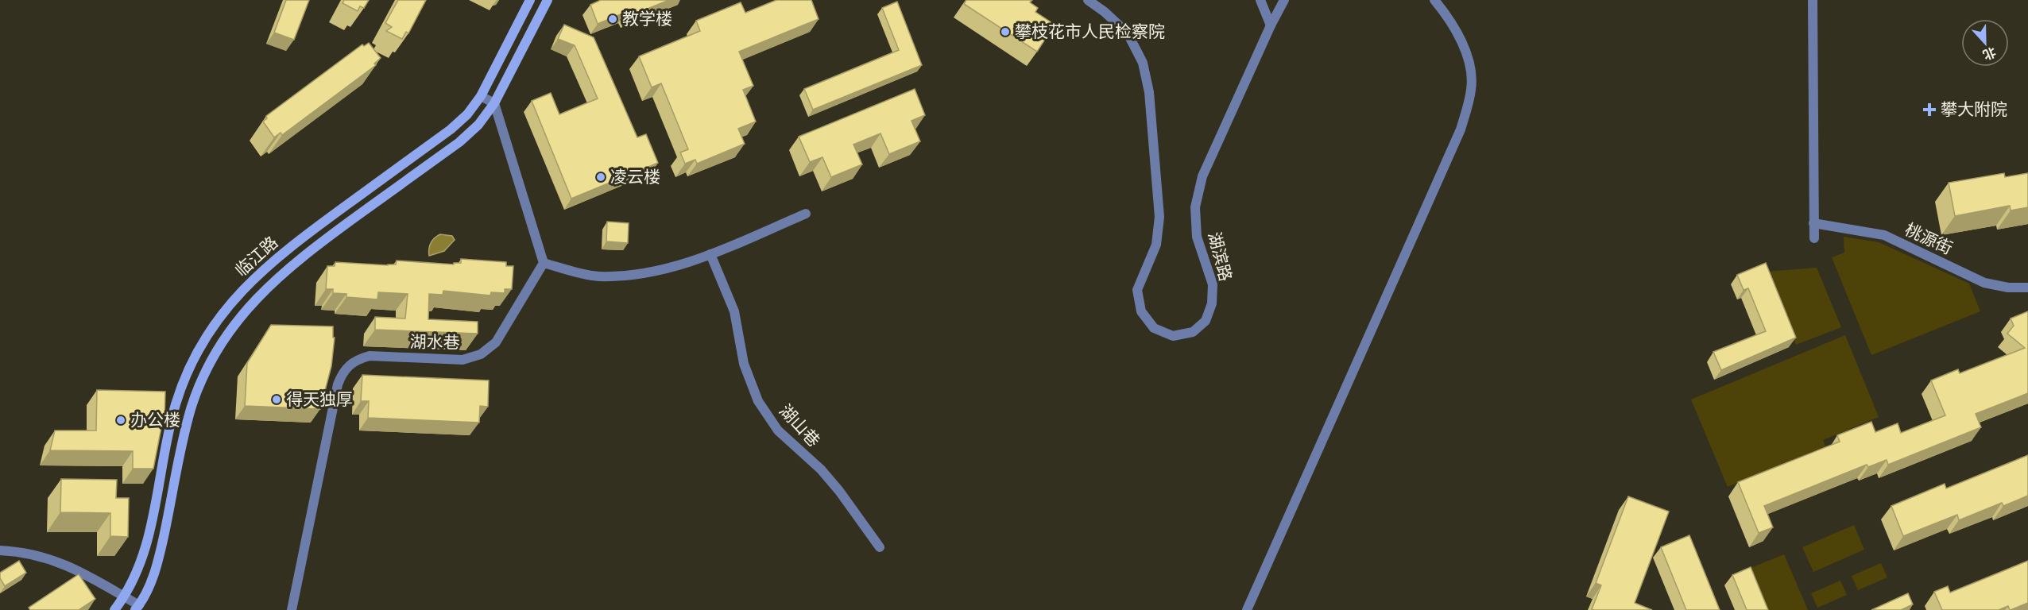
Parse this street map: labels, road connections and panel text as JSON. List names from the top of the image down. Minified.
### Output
{"streets":{"main road":["临江路"],"street":["桃源街","湖滨路","湖水巷","湖山巷"]},"places":{"other":["教学楼","攀枝花市人民检察院","凌云楼","得天独厚","办公楼"],"health":["攀大附院"]},"north":"bottom"}
